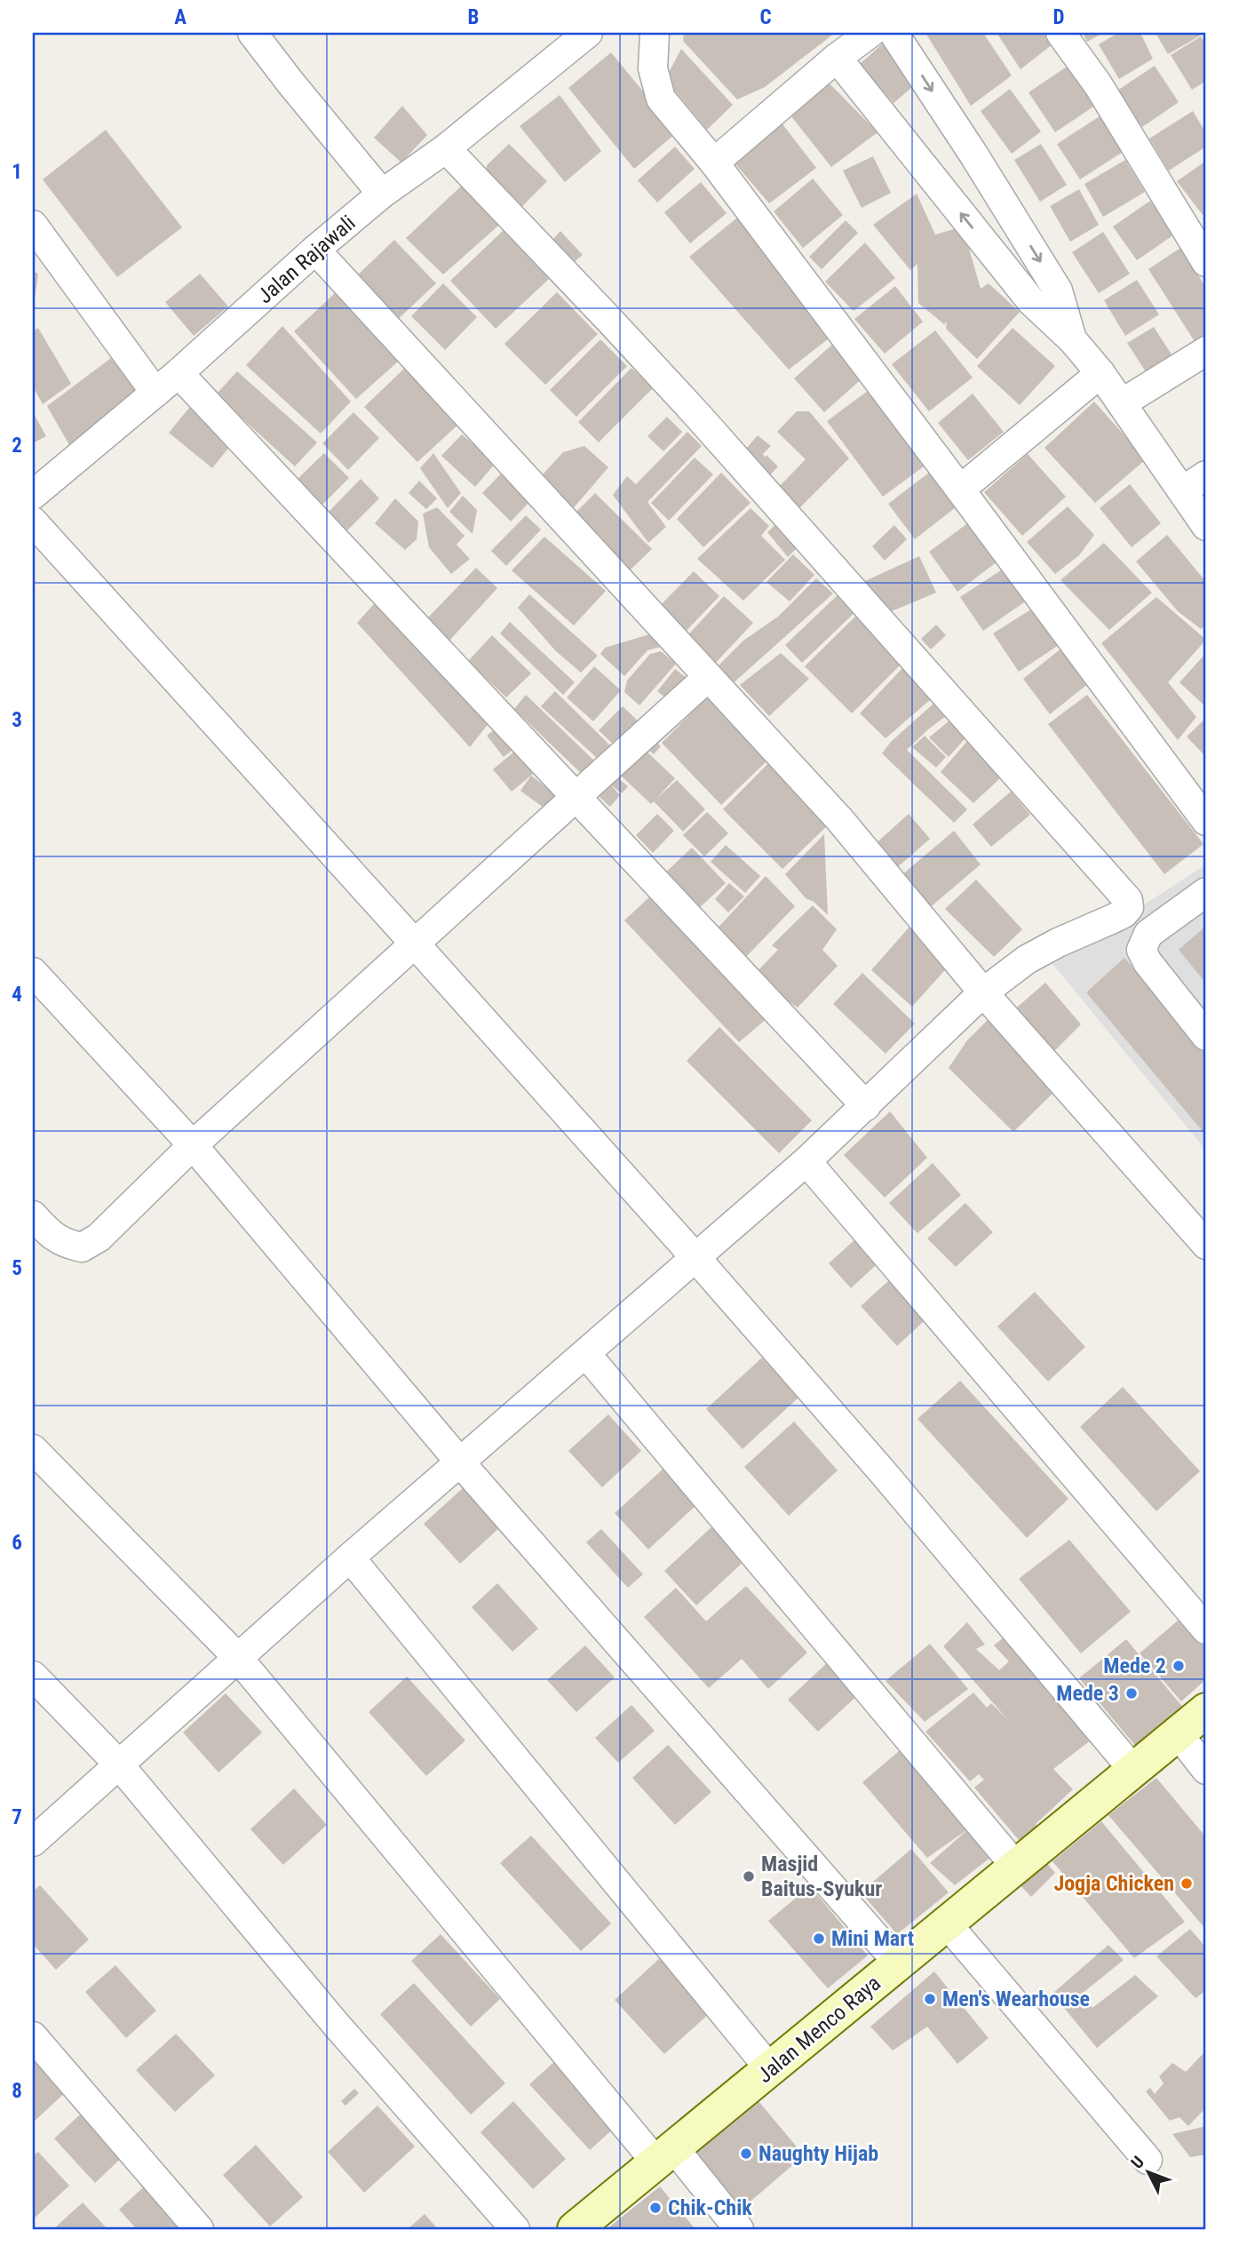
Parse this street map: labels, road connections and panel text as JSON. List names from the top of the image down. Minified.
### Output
{"streets":{"main road":["Jalan Menco Raya"],"street":["Jalan Rajawali"]},"places":["Mede 2","Mede 3","Masjid Baitus-Syukur","Jogja Chicken","Mini Mart","Men's Wearhouse","Naughty Hijab","Chik-Chik"],"north":"top left","grid":{"columns":["A","B","C","D"],"rows":["1","2","3","4","5","6","7","8"]}}
